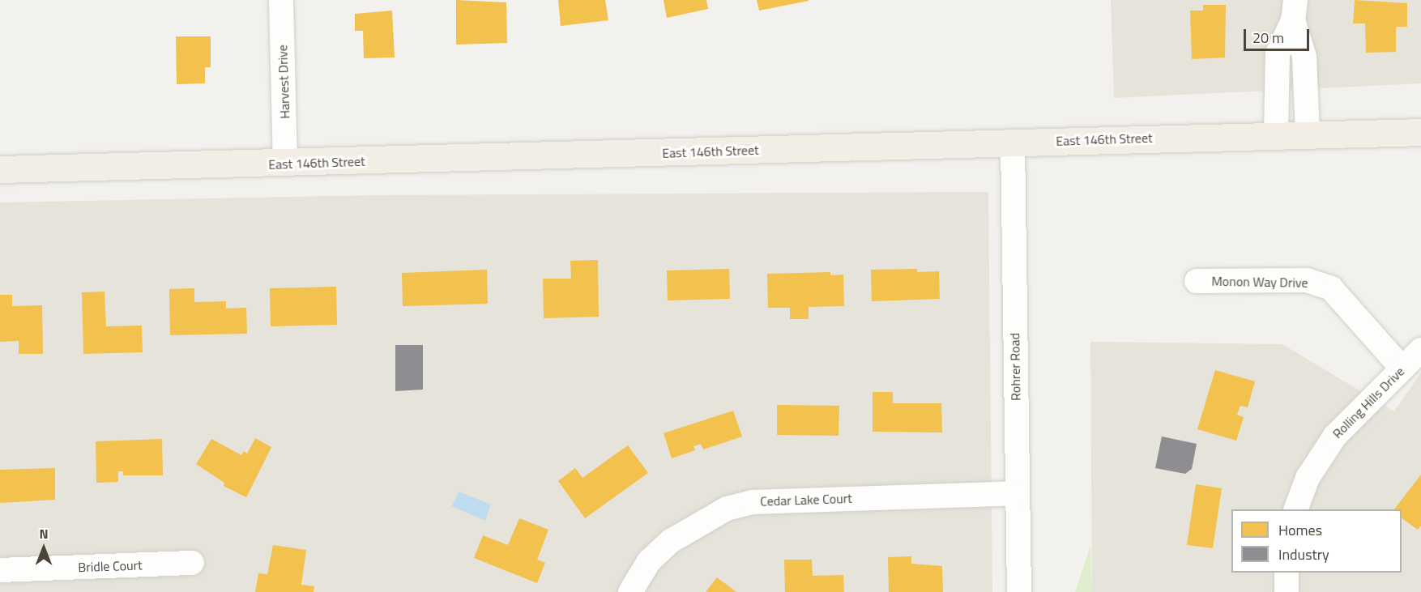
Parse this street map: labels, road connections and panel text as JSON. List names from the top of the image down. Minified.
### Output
{"streets":{"main road":["East 146th Street"],"street":["Harvest Drive","Monon Way Drive","Rohrer Road","Rolling Hills Drive","Cedar Lake Court","Bridle Court"]},"crossings":[["Harvest Drive","East 146th Street"],["East 146th Street","Rohrer Road"],["Monon Way Drive","Rolling Hills Drive"],["Rohrer Road","Cedar Lake Court"]],"legend":["Homes","Industry"],"scale_bar":"20 m","north":"top"}
